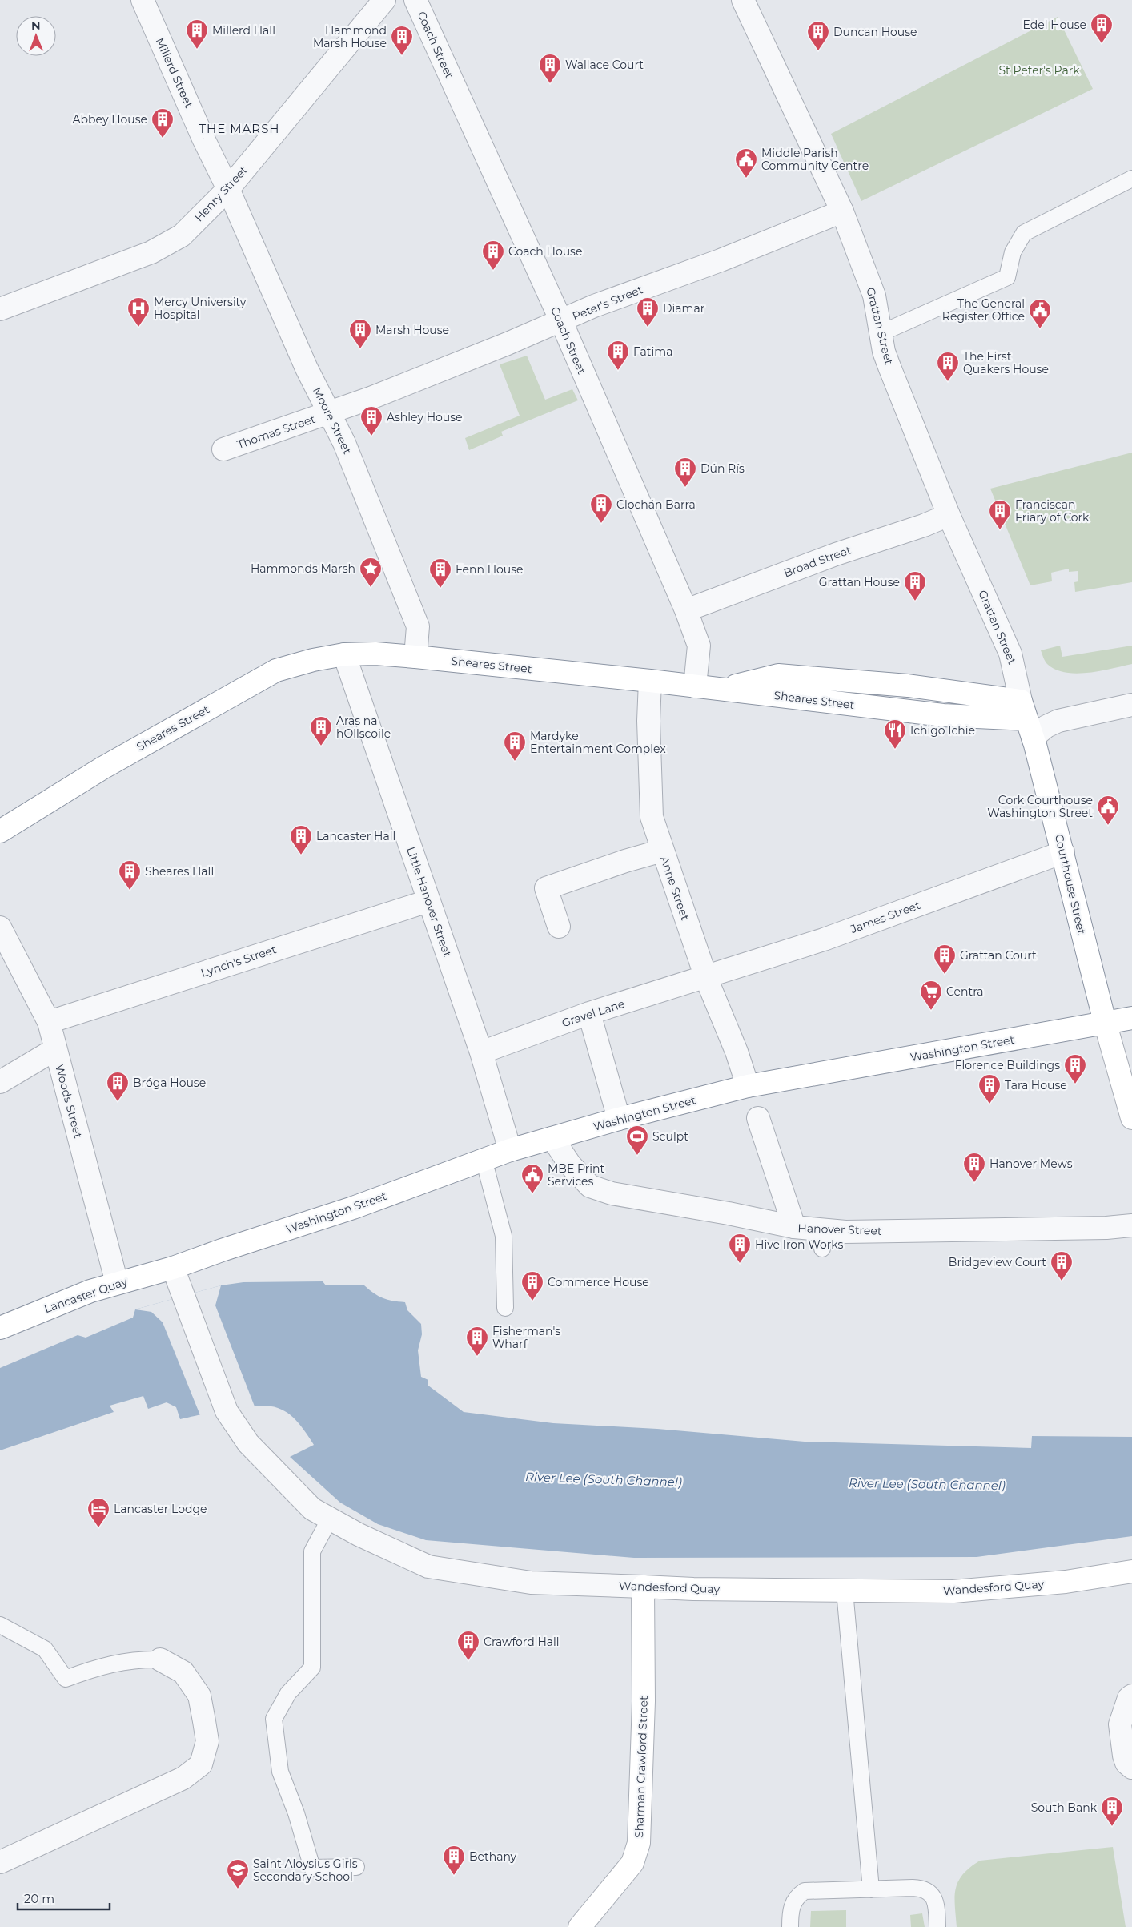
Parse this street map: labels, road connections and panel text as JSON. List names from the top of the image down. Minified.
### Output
{"streets":{"main road":["Sheares Street","Courthouse Street","Washington Street","Lancaster Quay","Wandesford Quay","Sharman Crawford Street"],"street":["Coach Street","Millerd Street","Henry Street","Peter's Street","Grattan Street","Moore Street","Thomas Street","Broad Street","Anne Street","Little Hanover Street","James Street","Lynch's Street","Gravel Lane","Woods Street","Hanover Street"]},"crossings":[["Coach Street","Peter's Street"],["Coach Street","Broad Street"],["Coach Street","Sheares Street"],["Millerd Street","Henry Street"],["Millerd Street","Moore Street"],["Henry Street","Moore Street"],["Peter's Street","Grattan Street"],["Peter's Street","Moore Street"],["Peter's Street","Thomas Street"],["Grattan Street","Broad Street"],["Grattan Street","Sheares Street"],["Grattan Street","Courthouse Street"],["Moore Street","Thomas Street"],["Moore Street","Sheares Street"],["Sheares Street","Courthouse Street"],["Sheares Street","Anne Street"],["Sheares Street","Little Hanover Street"],["Courthouse Street","James Street"],["Courthouse Street","Washington Street"],["Anne Street","James Street"],["Anne Street","Gravel Lane"],["Anne Street","Washington Street"],["Little Hanover Street","Lynch's Street"],["Little Hanover Street","Gravel Lane"],["Little Hanover Street","Washington Street"],["James Street","Gravel Lane"],["Lynch's Street","Woods Street"],["Washington Street","Hanover Street"],["Washington Street","Lancaster Quay"],["Washington Street","Wandesford Quay"],["Woods Street","Lancaster Quay"],["Lancaster Quay","Wandesford Quay"],["Wandesford Quay","Sharman Crawford Street"]],"districts":["THE MARSH"],"water":["River Lee (South Channel)"],"parks":["St Peter's Park"],"places":{"building":["Edel House","Millerd Hall","Duncan House","Hammond Marsh House","Wallace Court","Abbey House","Coach House","Diamar","Marsh House","Fatima","The First Quakers House","Ashley House","Dún Rís","Clochán Barra","Franciscan Friary of Cork","Fenn House","Grattan House","Aras na hOllscoile","Mardyke Entertainment Complex","Lancaster Hall","Sheares Hall","Grattan Court","Florence Buildings","Bróga House","Tara House","Hanover Mews","Hive Iron Works","Bridgeview Court","Commerce House","Fisherman's Wharf","Crawford Hall","South Bank","Bethany"],"public building":["Middle Parish Community Centre","The General Register Office","Cork Courthouse Washington Street","MBE Print Services"],"hospital":["Mercy University Hospital"],"place":["Hammonds Marsh"],"restaurant":["Ichigo Ichie"],"supermarket":["Centra"],"sports":["Sculpt"],"hotel":["Lancaster Lodge"],"school or university":["Saint Aloysius Girls Secondary School"]},"scale_bar":"20 m","north":"top"}
